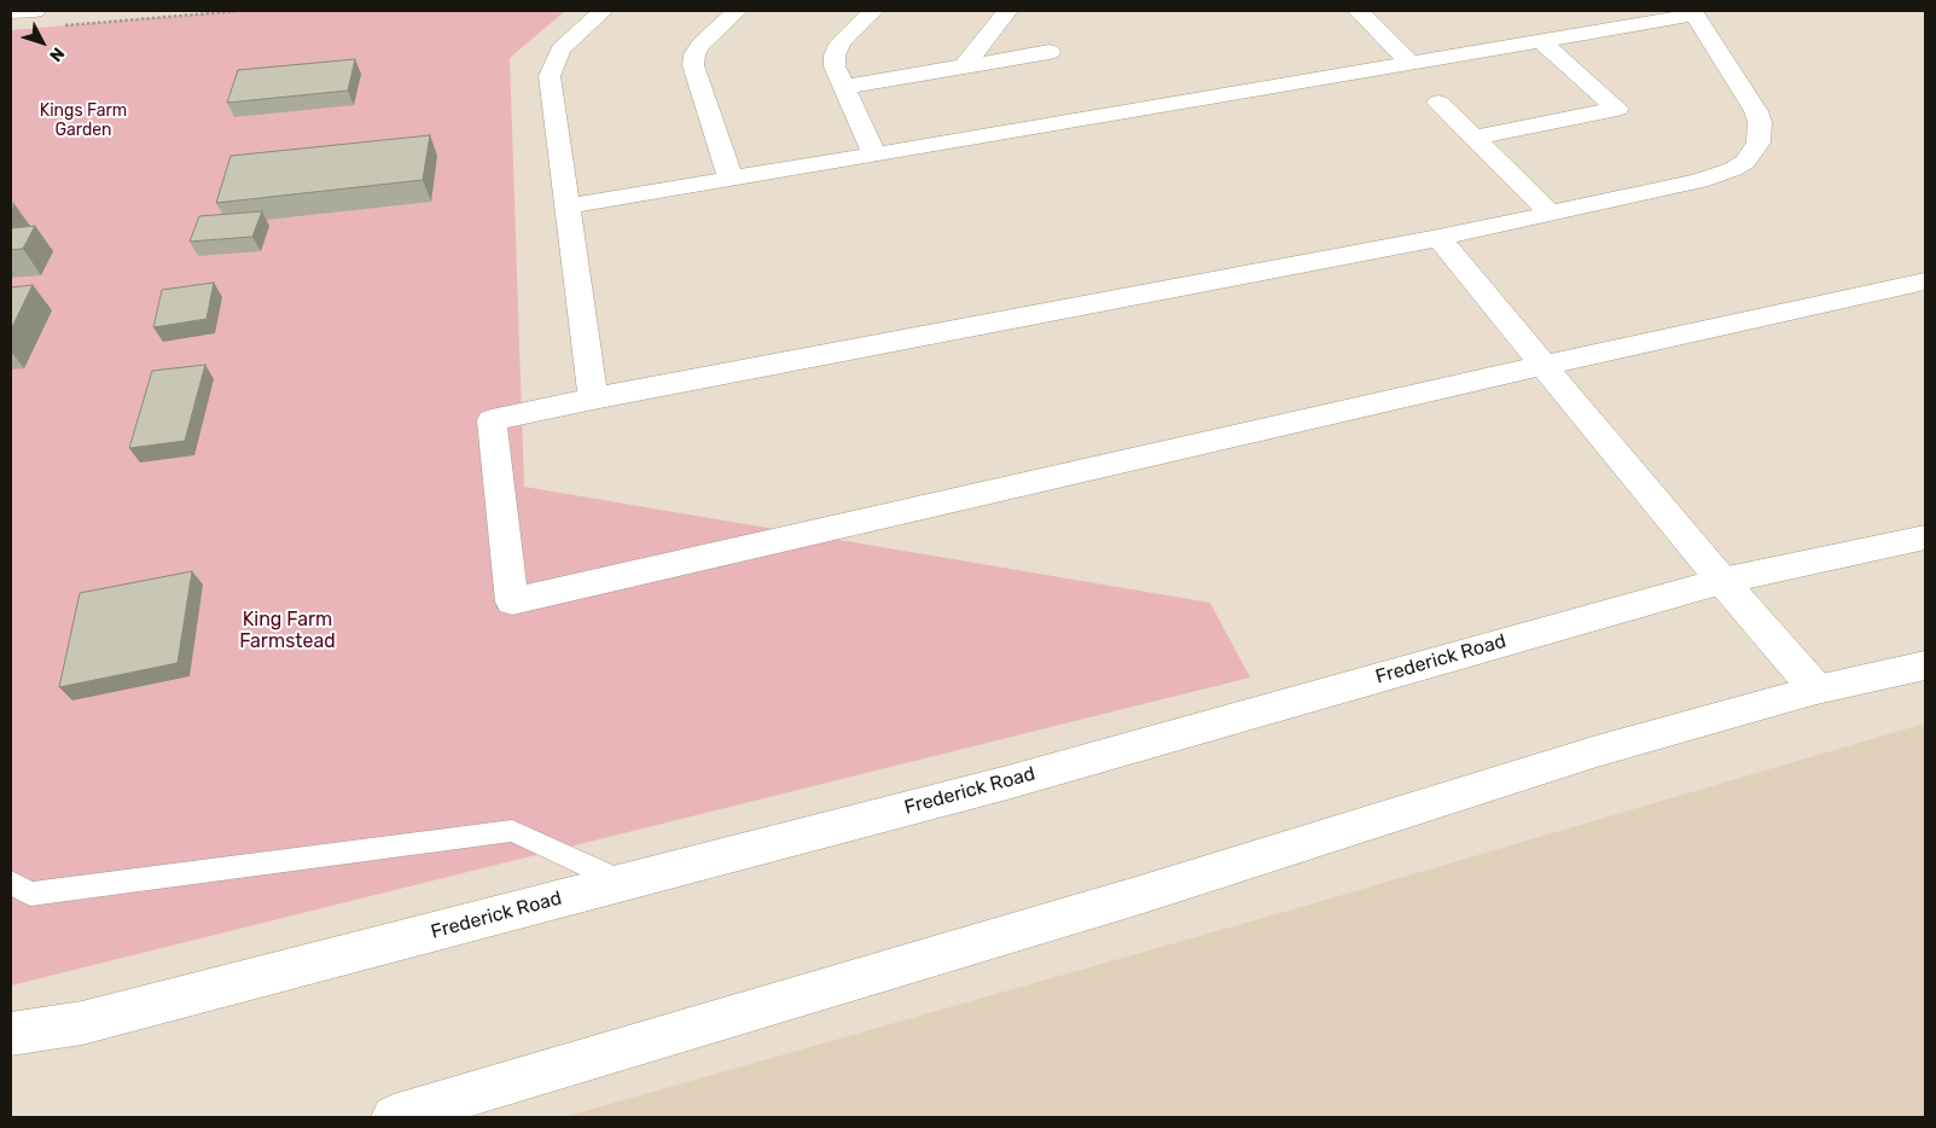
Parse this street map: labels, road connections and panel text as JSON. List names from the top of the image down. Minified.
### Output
{"streets":{"street":["Frederick Road"]},"parks":["Kings Farm Garden","King Farm Farmstead"],"north":"bottom right"}
